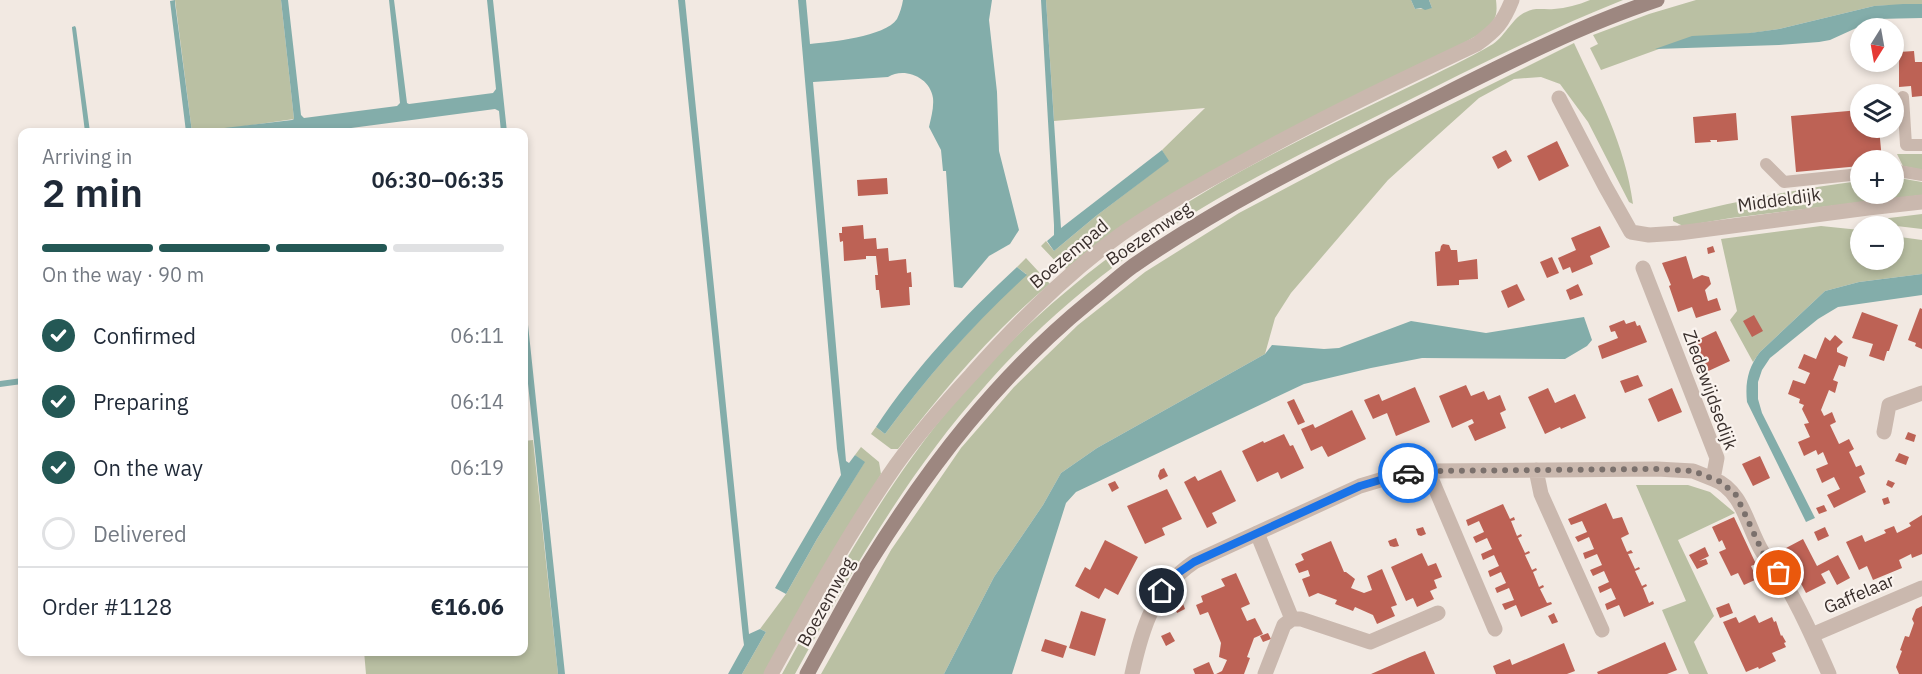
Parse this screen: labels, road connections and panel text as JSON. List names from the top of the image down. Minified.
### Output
{"streets":{"main road":["Boezemweg"],"street":["Middeldijk","Boezempad","Ziedewijdsedijk","Gaffelaar"]},"north":"bottom","page":{"map_buttons":["+","−"],"heading":["2 min","Arriving in","06:30–06:35"],"panel":["Order #1128","€16.06"],"bar":"On the way · 90 m","list":[["Confirmed","06:11"],["Preparing","06:14"],["On the way","06:19"],"Delivered"]}}
